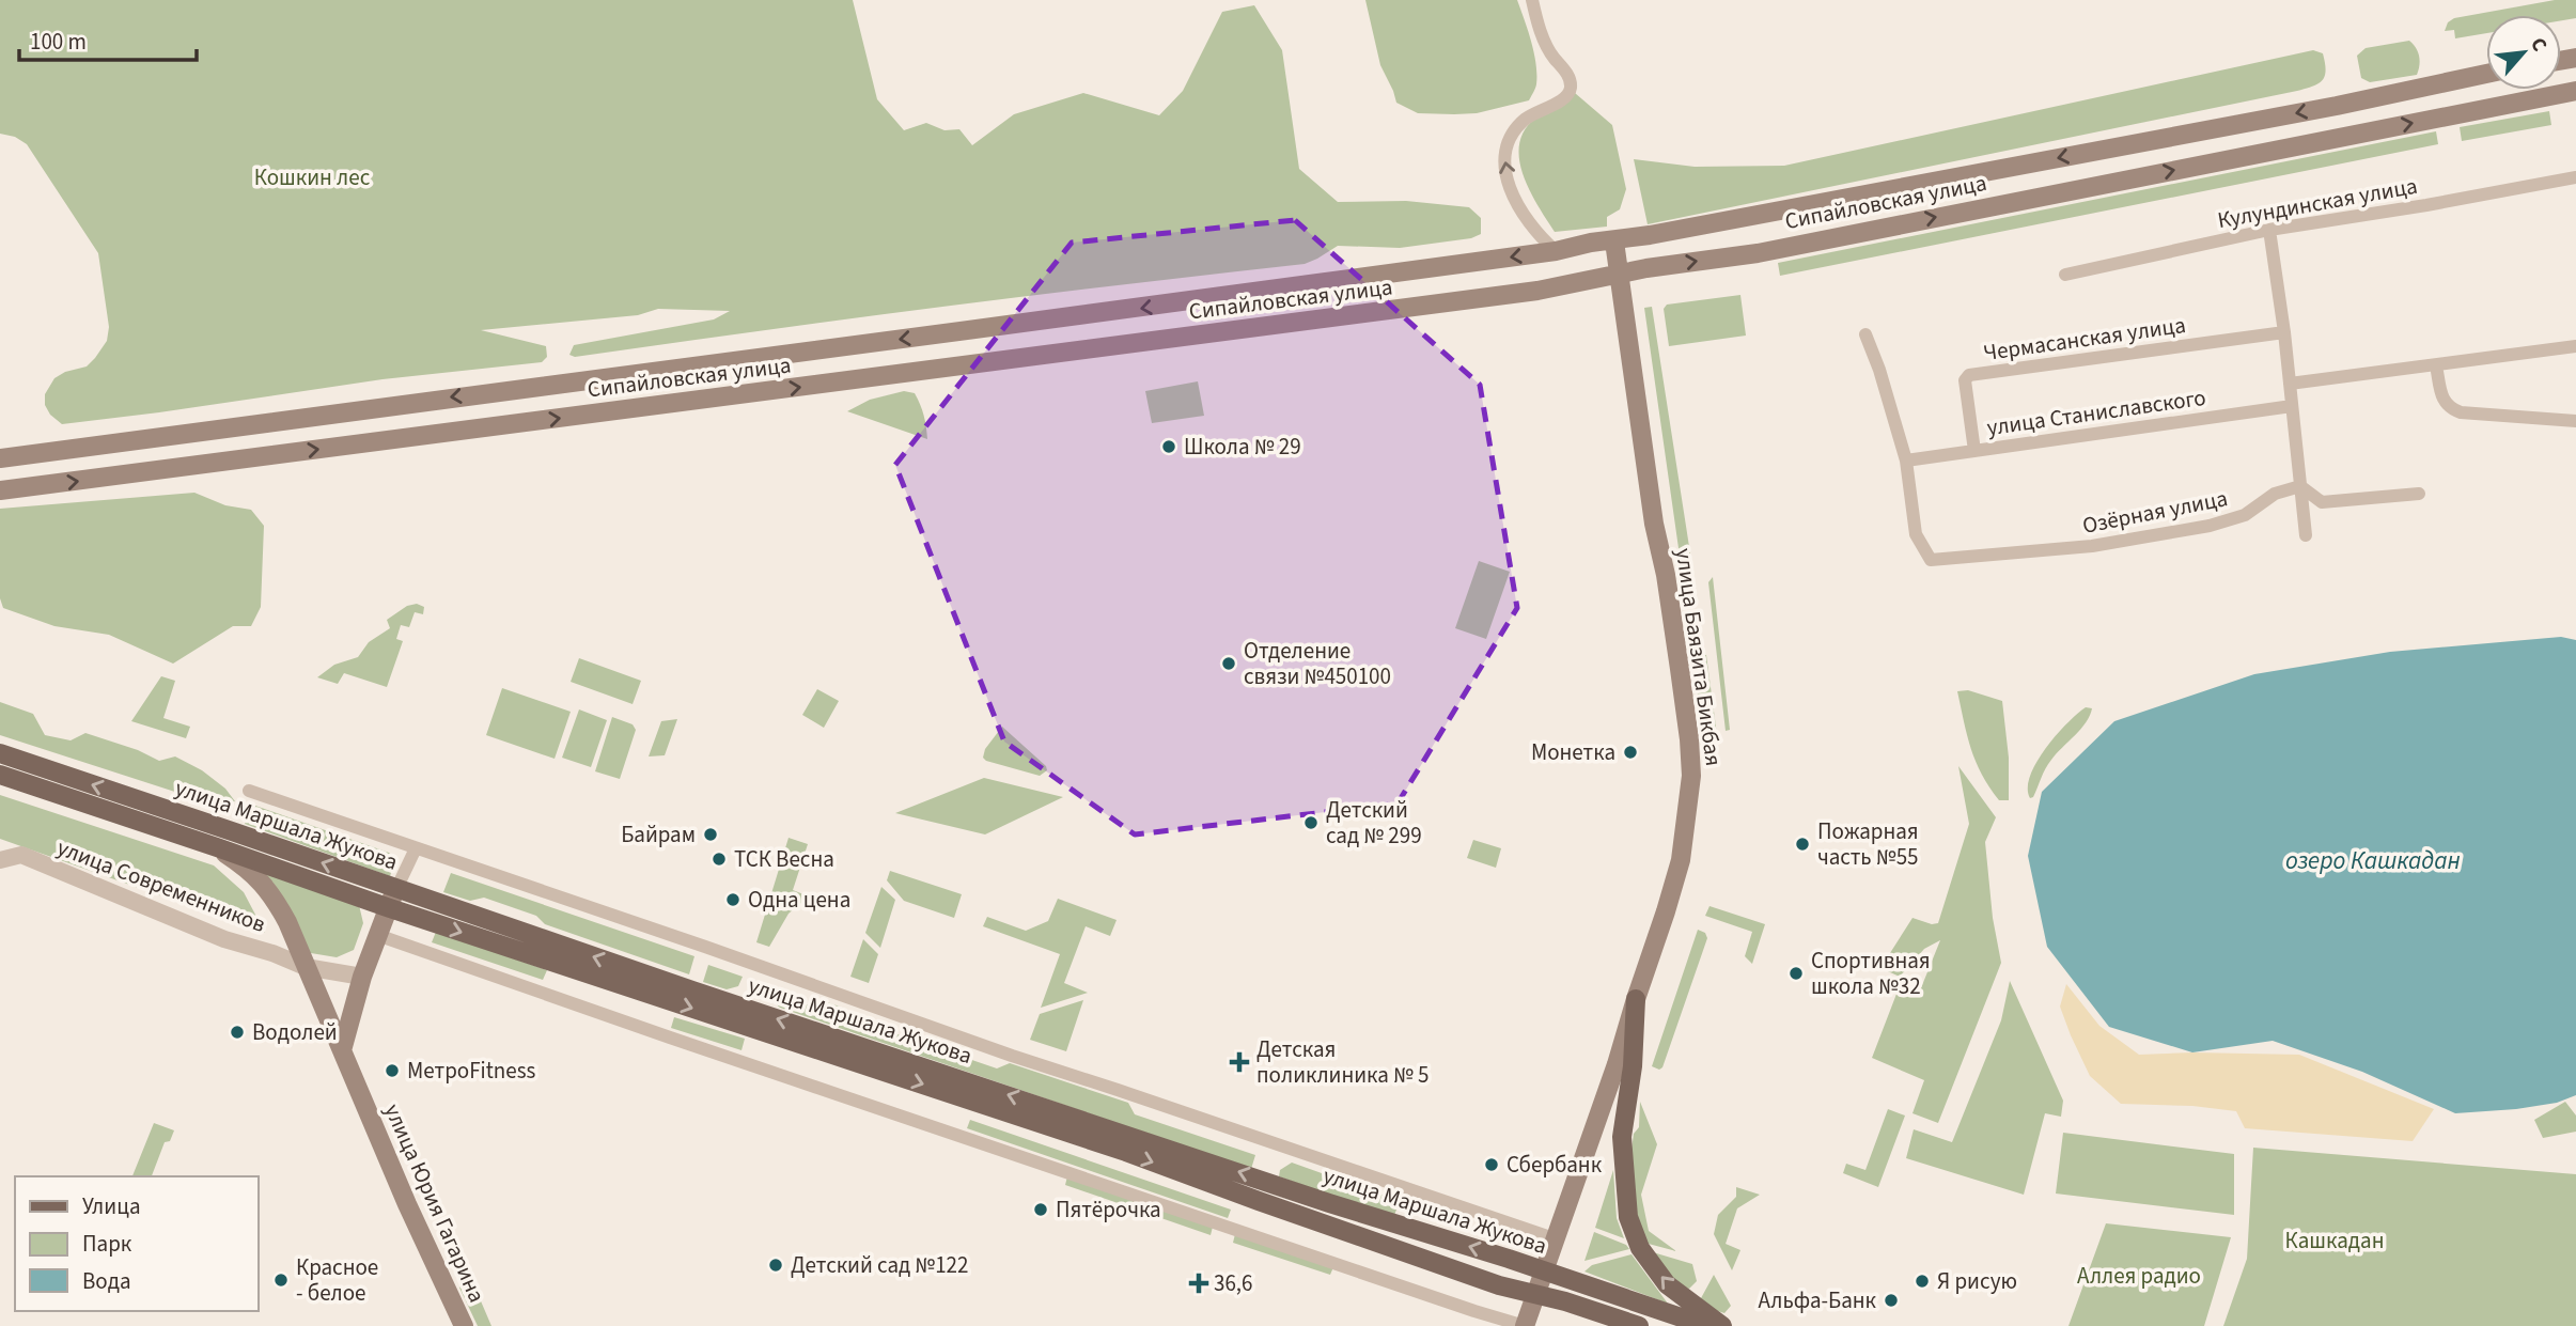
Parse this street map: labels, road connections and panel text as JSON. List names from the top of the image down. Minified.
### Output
{"streets":{"main road":["Сипайловская улица","улица Баязита Бикбая","улица Маршала Жукова","улица Юрия Гагарина"],"street":["Кулундинская улица","Чермасанская улица","улица Станиславского","Озёрная улица","улица Современников"]},"crossings":[["Сипайловская улица","улица Баязита Бикбая"],["Чермасанская улица","улица Станиславского"],["улица Станиславского","Озёрная улица"],["улица Баязита Бикбая","улица Маршала Жукова"],["улица Маршала Жукова","улица Юрия Гагарина"],["улица Современников","улица Юрия Гагарина"]],"water":["озеро Кашкадан"],"parks":["Кошкин лес","Кашкадан","Аллея радио"],"places":{"other":["Школа № 29","Отделение связи №450100","Монетка","Детский сад № 299","Байрам","Пожарная часть №55","ТСК Весна","Одна цена","Спортивная школа №32","Водолей","МетроFitness","Сбербанк","Пятёрочка","Детский сад №122","Красное - белое","Я рисую","Альфа-Банк"],"health":["Детская поликлиника № 5","36,6"]},"legend":["Улица","Парк","Вода"],"scale_bar":"100 m","north":"top right"}
